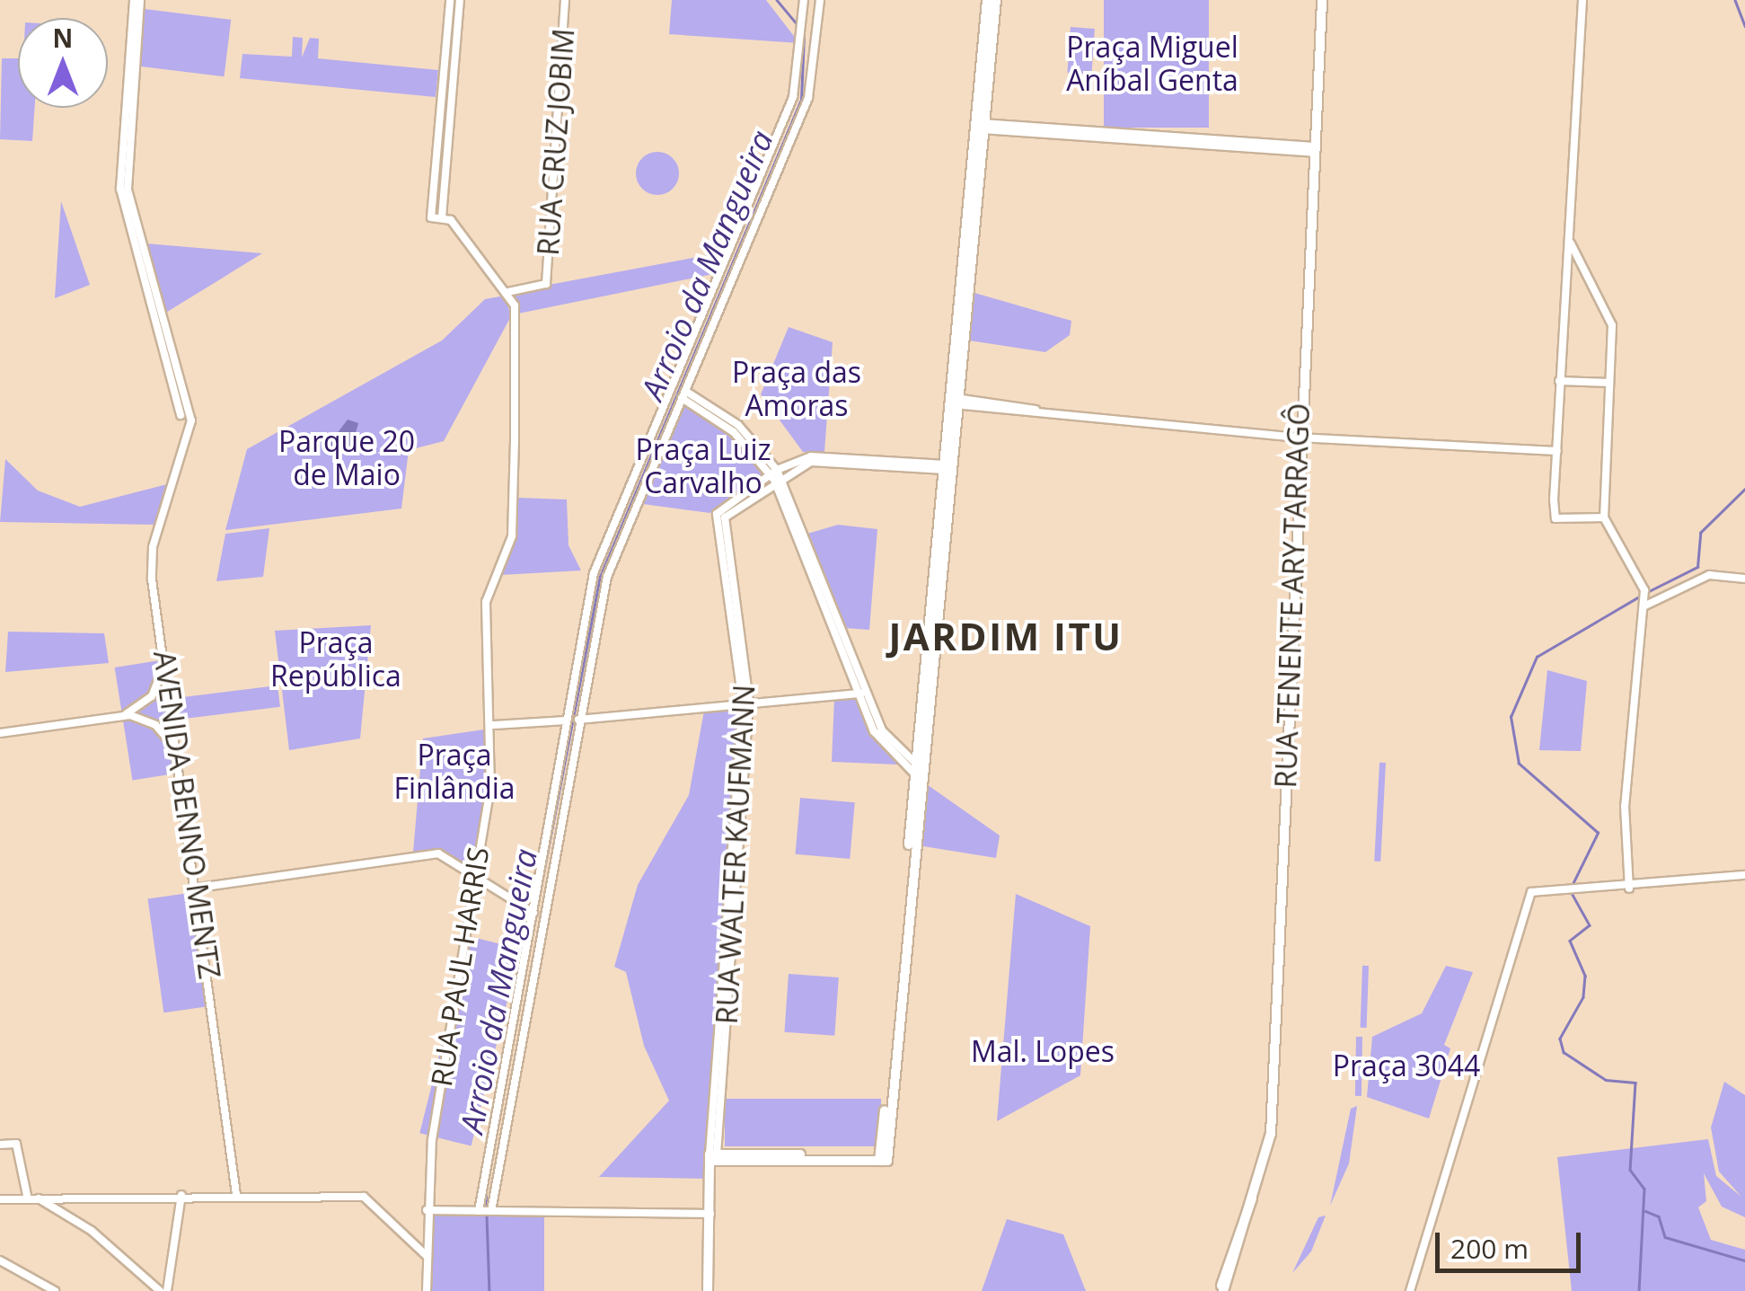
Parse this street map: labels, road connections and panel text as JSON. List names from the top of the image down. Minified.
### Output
{"streets":{"main road":["RUA TENENTE ARY TARRAGÔ","RUA WALTER KAUFMANN"],"street":["RUA CRUZ JOBIM","AVENIDA BENNO MENTZ","RUA PAUL HARRIS"]},"crossings":[["RUA CRUZ JOBIM","RUA PAUL HARRIS"]],"districts":["JARDIM ITU"],"water":["Arroio da Mangueira"],"parks":["Praça Miguel Aníbal Genta","Praça das Amoras","Parque 20 de Maio","Praça Luiz Carvalho","Praça República","Praça Finlândia","Mal. Lopes","Praça 3044"],"scale_bar":"200 m","north":"top"}
